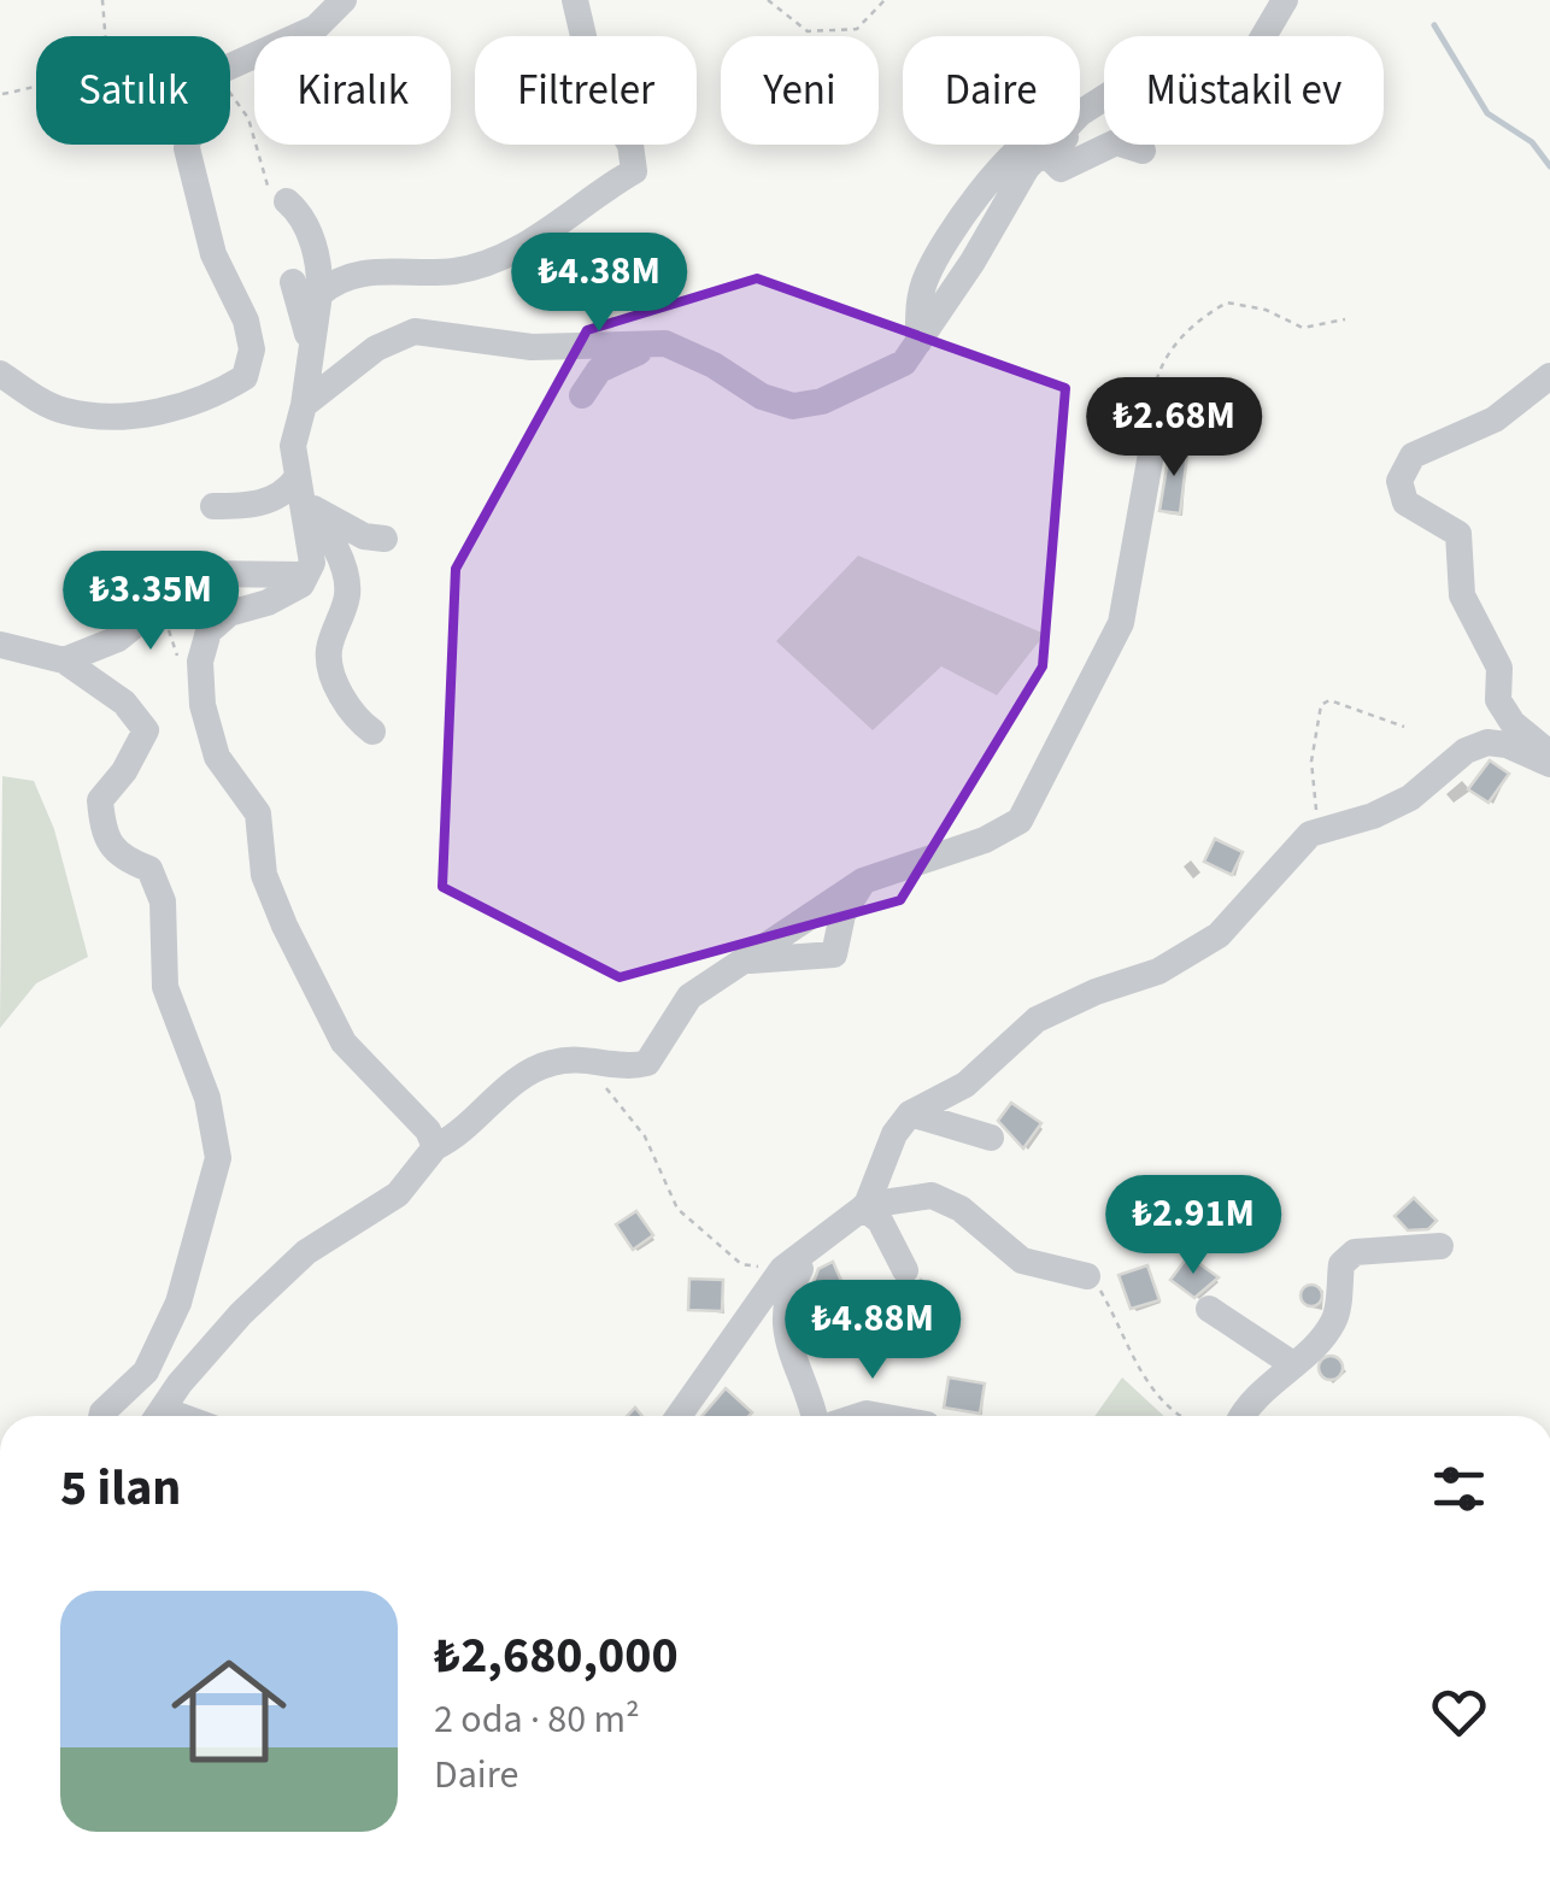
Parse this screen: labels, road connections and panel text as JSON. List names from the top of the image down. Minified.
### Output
{"page":{"chip":["Satılık","Kiralık","Filtreler","Yeni","Daire","Müstakil ev"],"price":["₺4.38M","₺2.68M","₺3.35M","₺2.91M","₺4.88M"],"heading":"5 ilan","list":[{"name":"₺2,680,000","note":"2 oda · 80 m² · Daire"}]}}
